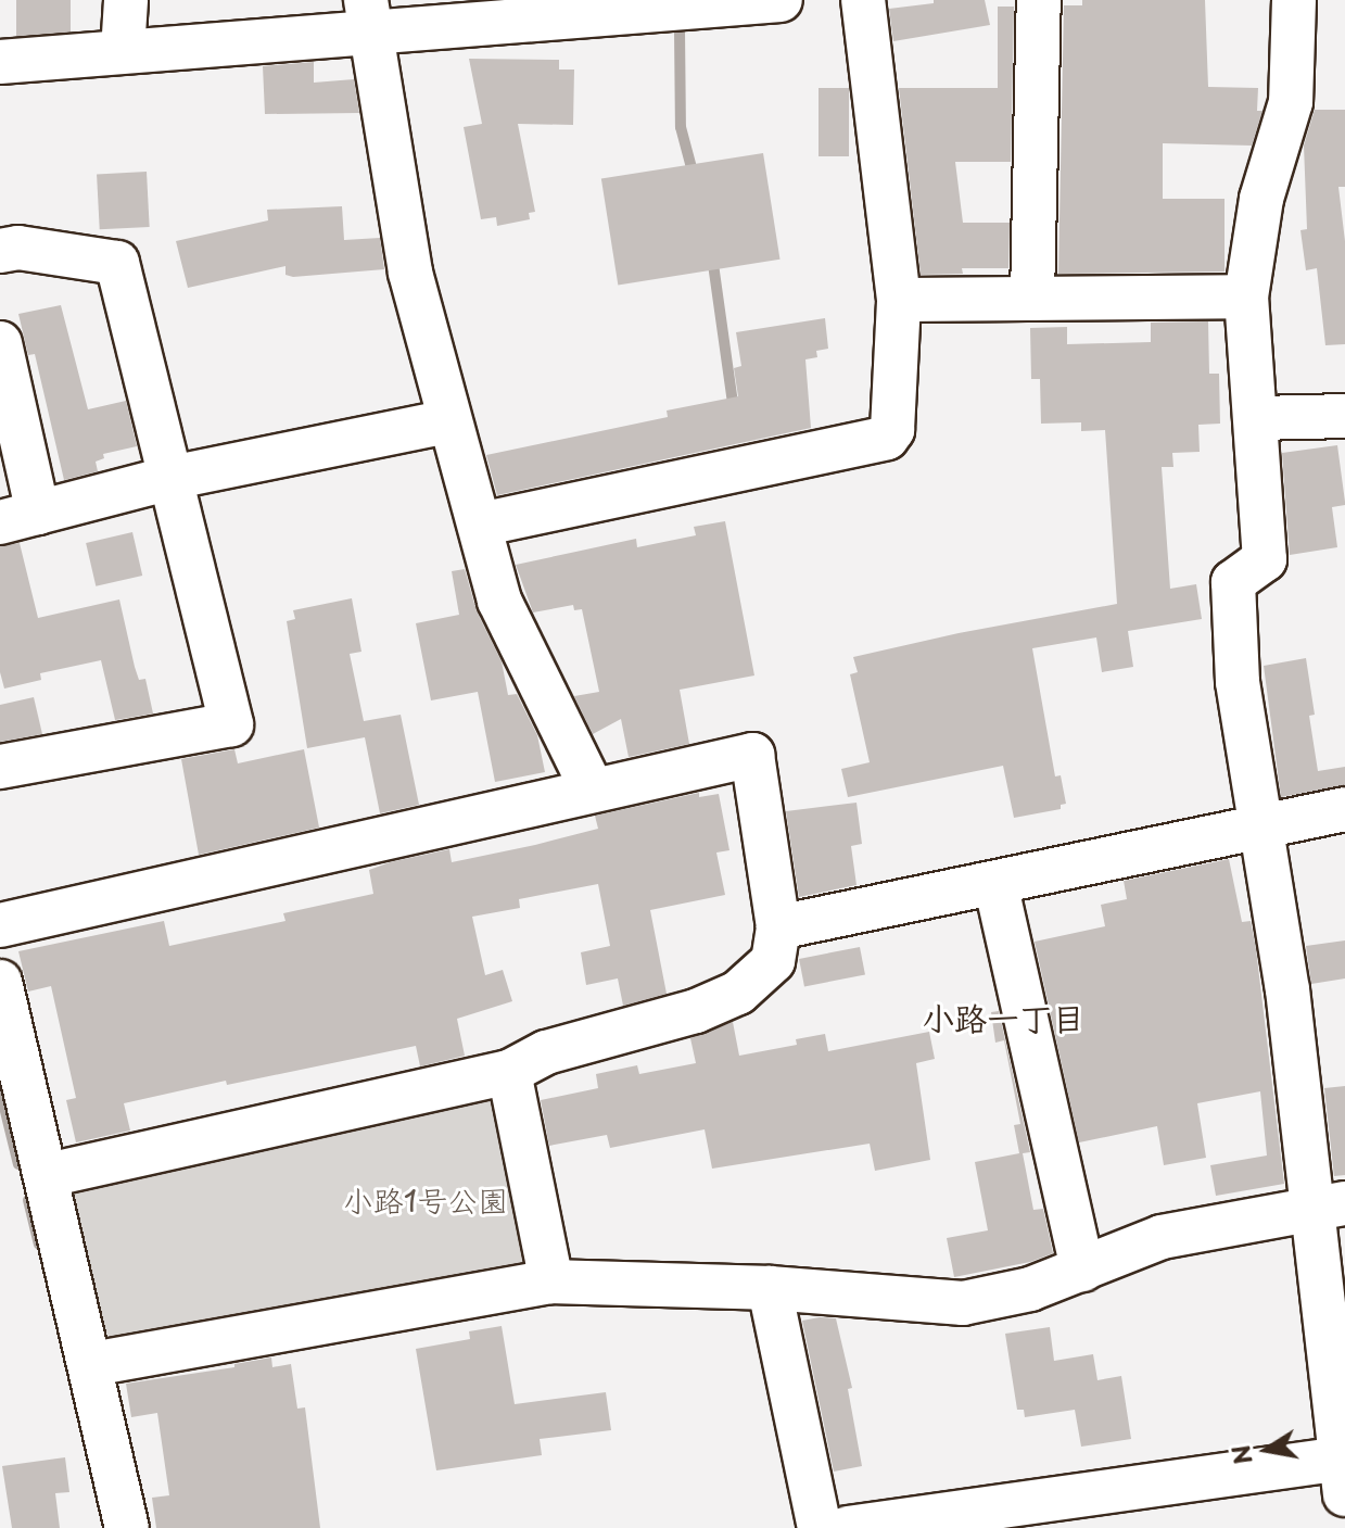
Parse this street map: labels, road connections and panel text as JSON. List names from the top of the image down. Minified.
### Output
{"districts":["小路一丁目"],"parks":["小路1号公園"],"north":"left"}
